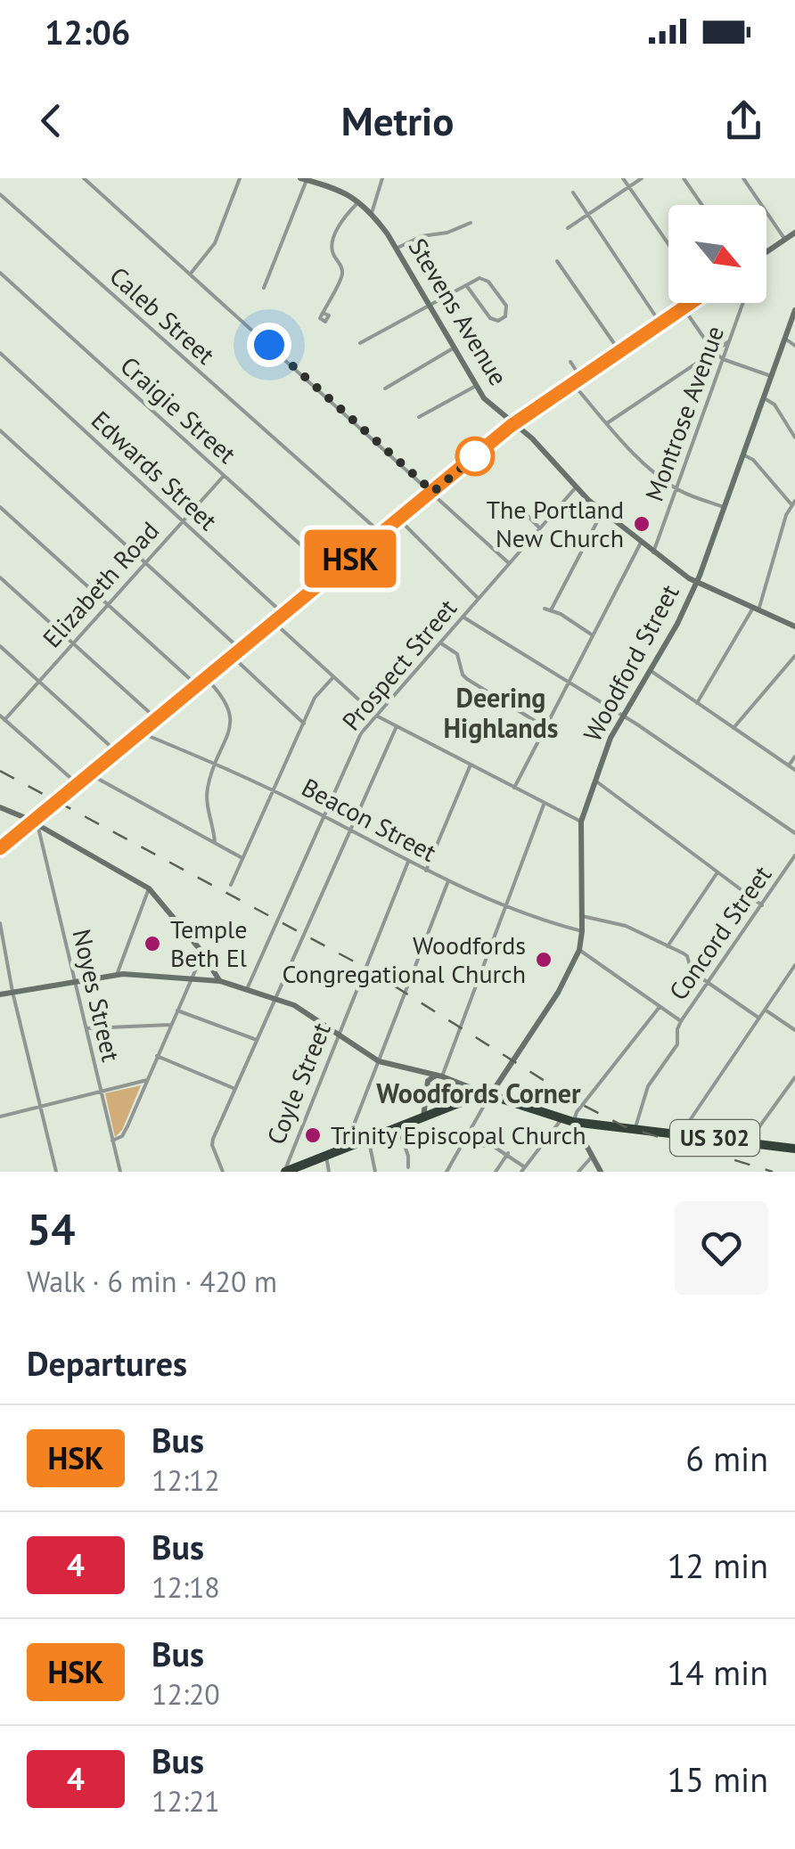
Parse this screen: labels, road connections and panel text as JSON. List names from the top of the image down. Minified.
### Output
{"streets":{"highway":["US 302"],"main road":["Stevens Avenue","Woodford Street"],"street":["Caleb Street","Craigie Street","Montrose Avenue","Edwards Street","Elizabeth Road","Prospect Street","Beacon Street","Concord Street","Noyes Street","Coyle Street"]},"crossings":[["Stevens Avenue","Montrose Avenue"],["Stevens Avenue","Woodford Street"],["Stevens Avenue","Prospect Street"],["Craigie Street","Elizabeth Road"],["Edwards Street","Elizabeth Road"],["Woodford Street","Beacon Street"],["Woodford Street","US 302"],["Prospect Street","Beacon Street"],["Beacon Street","Coyle Street"],["Concord Street","US 302"]],"districts":["Deering Highlands","Woodfords Corner"],"places":["The Portland New Church","Temple Beth El","Woodfords Congregational Church","Trinity Episcopal Church"],"lines":["bus line HSK"],"north":"bottom right","page":{"status":"12:06","header":"Metrio","on_map":"HSK","heading":[["54","Walk · 6 min · 420 m"],"Departures"],"list":[{"mark":"HSK","name":"Bus","note":"12:12","value":"6 min"},{"mark":"4","name":"Bus","note":"12:18","value":"12 min"},{"mark":"HSK","name":"Bus","note":"12:20","value":"14 min"},{"mark":"4","name":"Bus","note":"12:21","value":"15 min"}]}}
